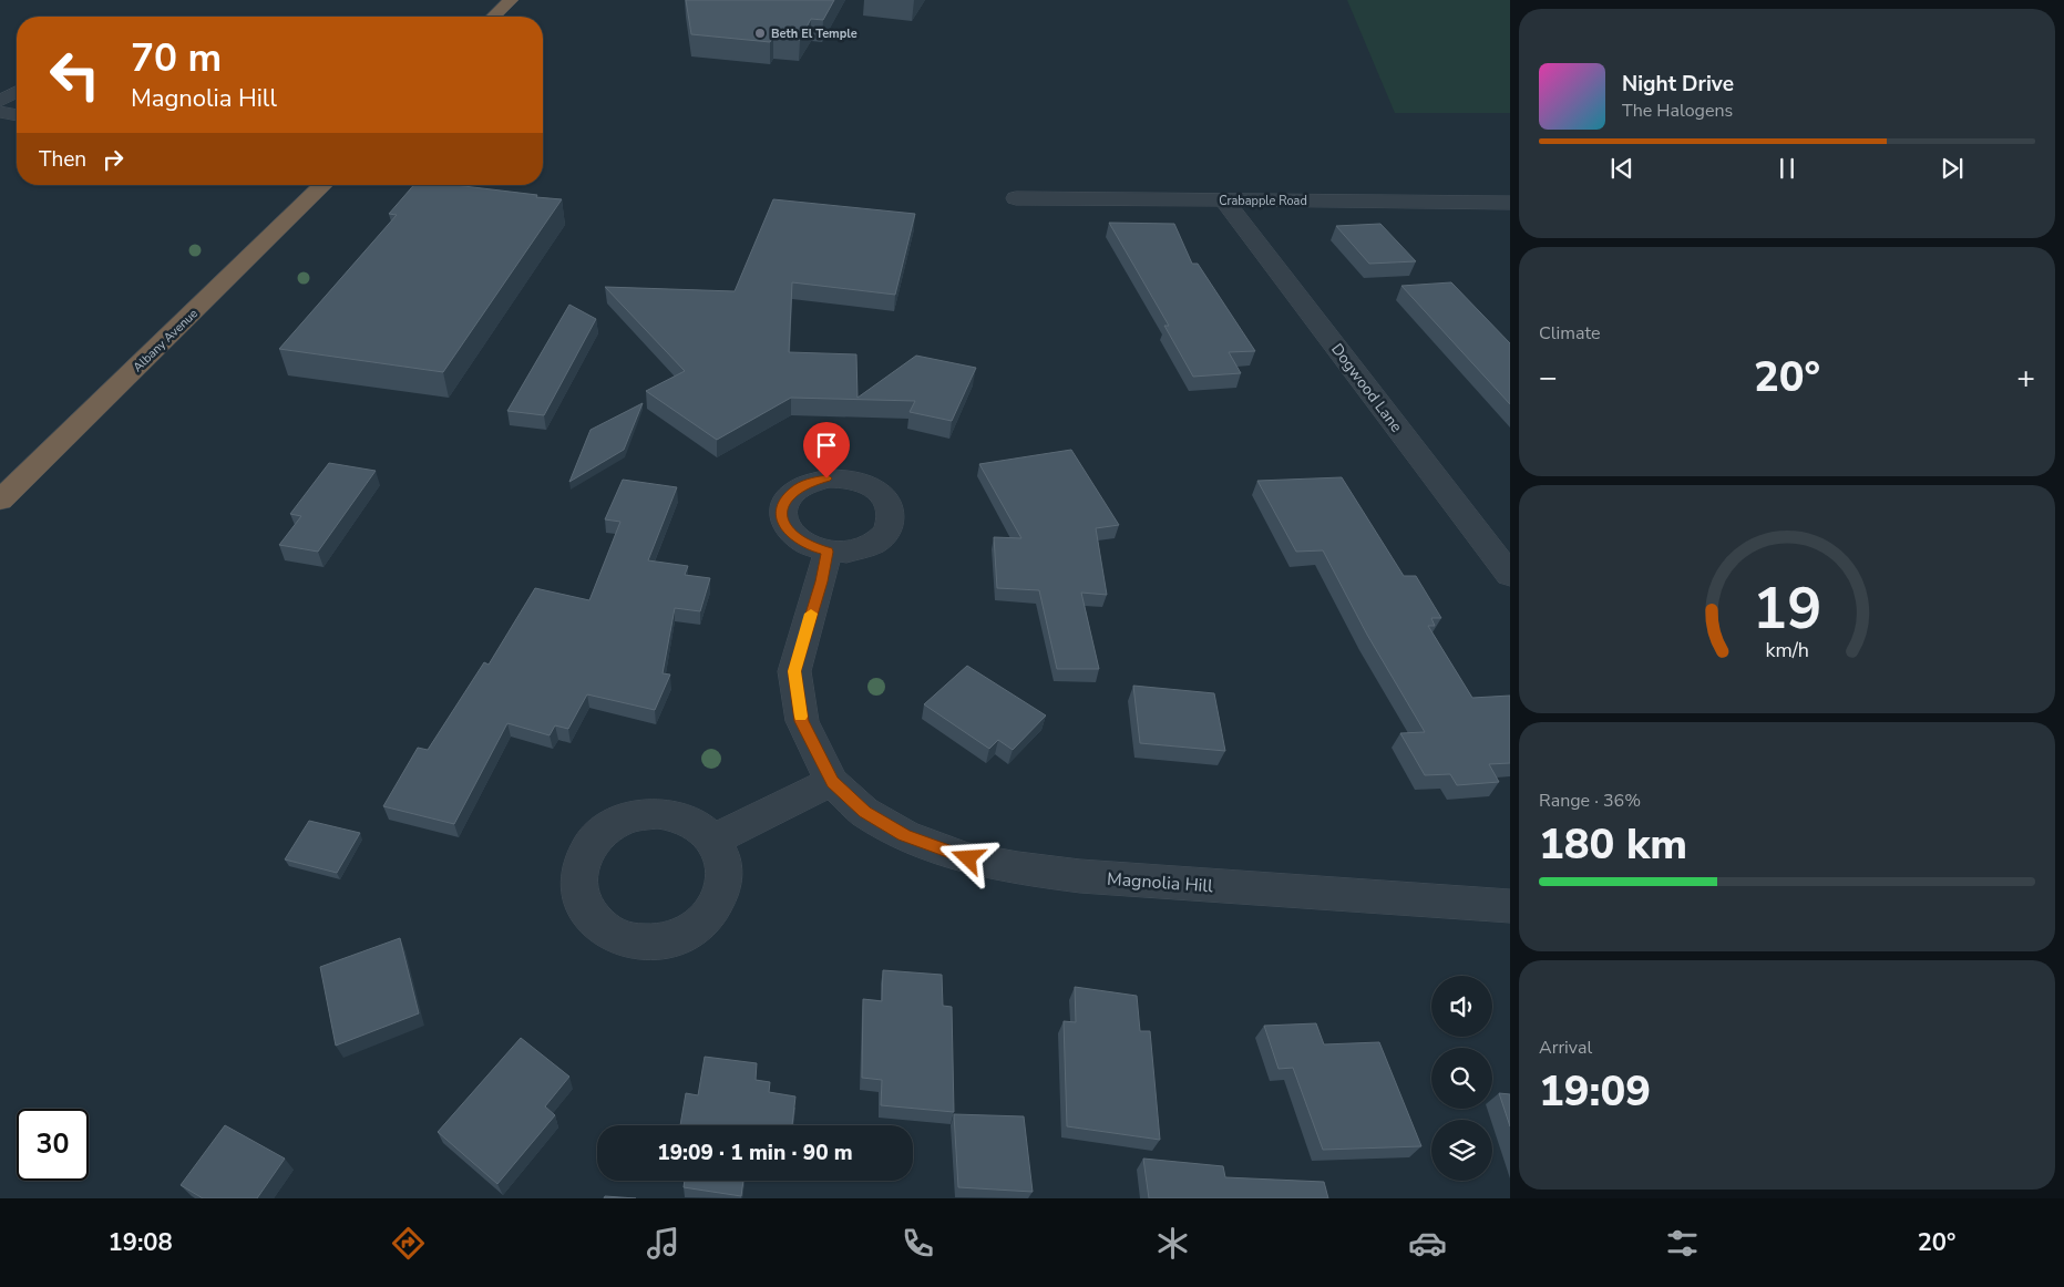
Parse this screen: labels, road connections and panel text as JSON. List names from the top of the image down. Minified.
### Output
{"streets":{"highway":["Albany Avenue"],"street":["Crabapple Road","Dogwood Lane","Magnolia Hill"]},"crossings":[["Crabapple Road","Dogwood Lane"]],"places":["Beth El Temple"],"page":{"turn":["70 m","Magnolia Hill"],"song":["Night Drive","The Halogens"],"then":"Then","tile":["Climate",["Range · 36%","180 km"],["Arrival","19:09"]],"heat":["−","20°","+"],"limit":"30","trip":"19:09 · 1 min · 90 m","tabs":["19:08","20°"],"gauge":["19","km/h"]}}
